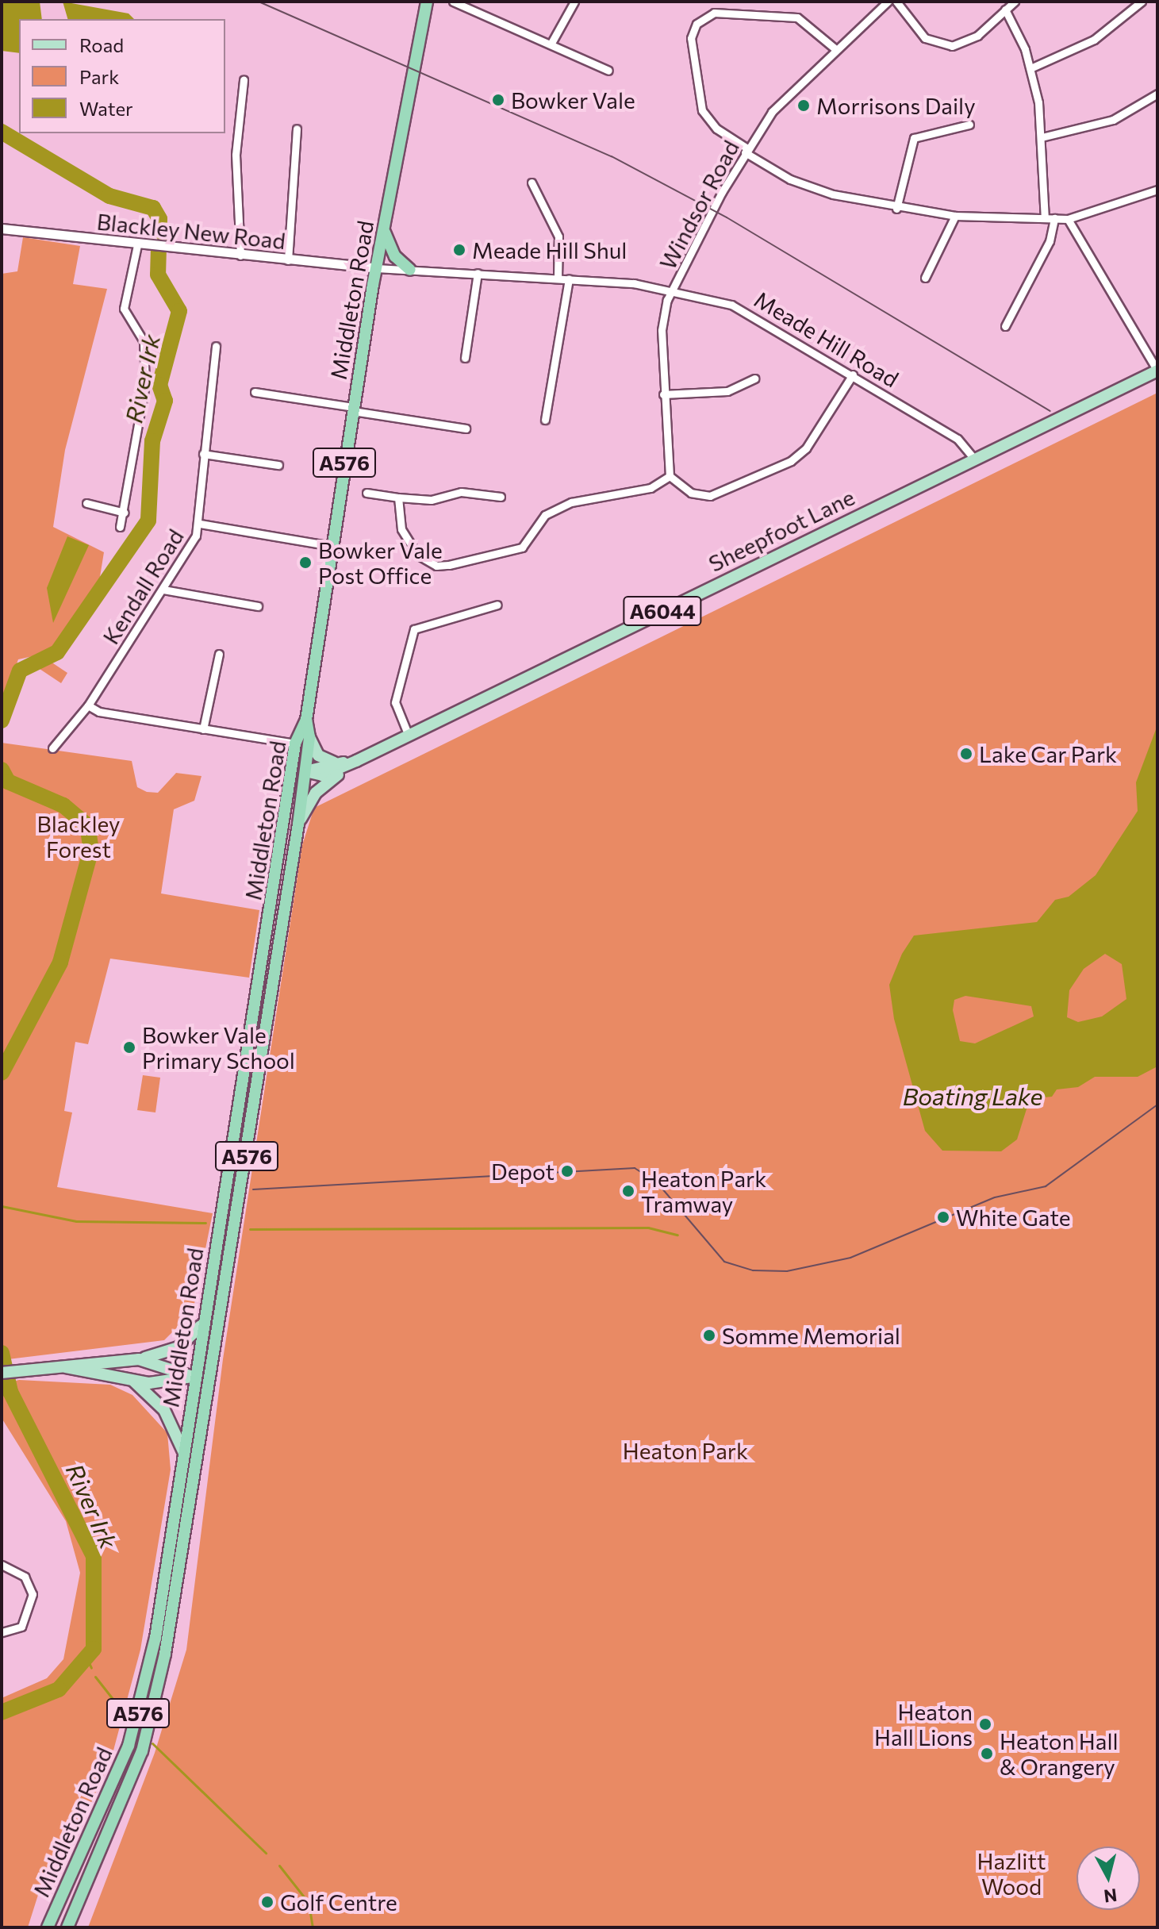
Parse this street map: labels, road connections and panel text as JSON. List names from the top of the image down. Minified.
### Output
{"streets":{"highway":["Middleton Road","A576"],"main road":["Sheepfoot Lane","A6044"],"street":["Windsor Road","Blackley New Road","Meade Hill Road","Kendall Road"]},"crossings":[["Windsor Road","Meade Hill Road"],["Blackley New Road","Middleton Road"],["Blackley New Road","Meade Hill Road"],["Middleton Road","Meade Hill Road"],["Middleton Road","A576"],["Middleton Road","Sheepfoot Lane"],["Meade Hill Road","Sheepfoot Lane"],["A576","Sheepfoot Lane"]],"water":["River Irk","Boating Lake"],"parks":["Blackley Forest","Heaton Park","Hazlitt Wood"],"places":["Bowker Vale","Morrisons Daily","Meade Hill Shul","Bowker Vale Post Office","Lake Car Park","Bowker Vale Primary School","Depot","Heaton Park Tramway","White Gate","Somme Memorial","Heaton Hall Lions","Heaton Hall & Orangery","Golf Centre"],"legend":["Road","Park","Water"],"north":"bottom"}
